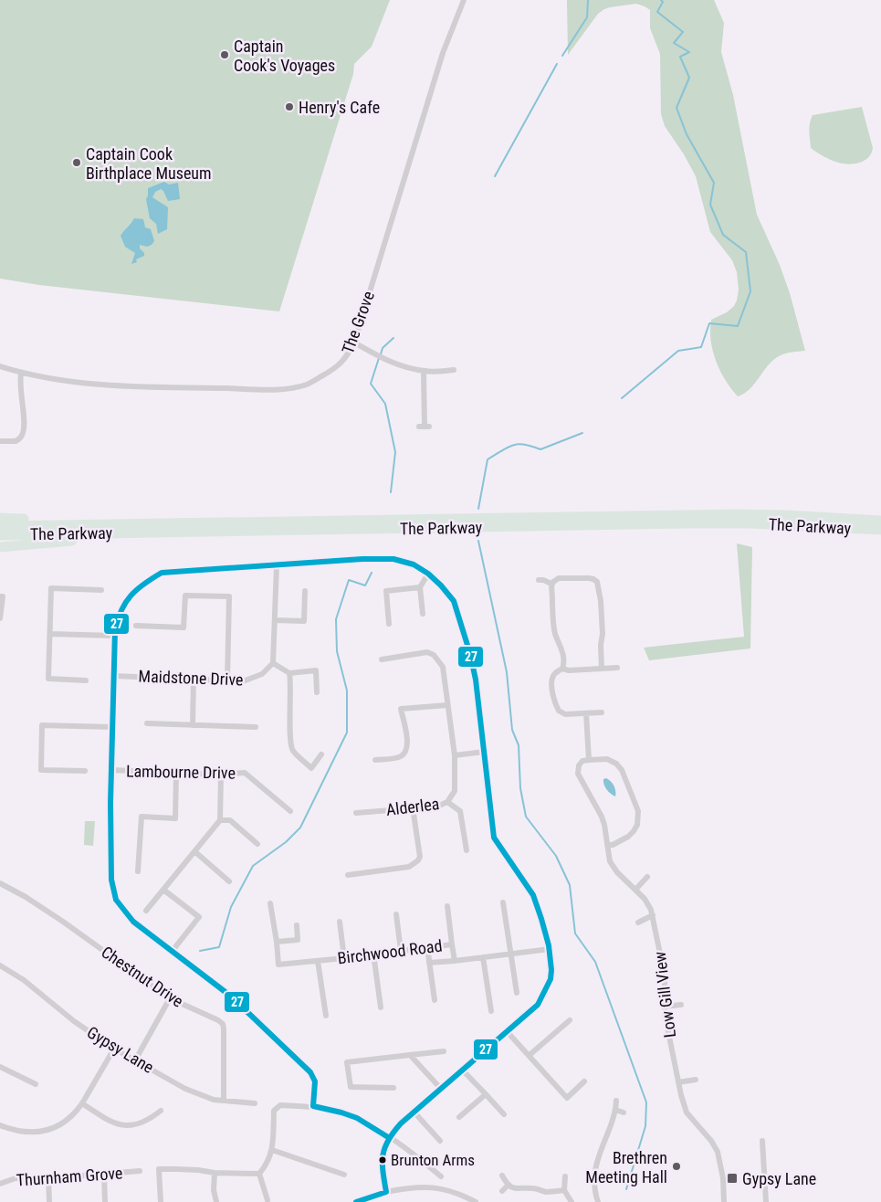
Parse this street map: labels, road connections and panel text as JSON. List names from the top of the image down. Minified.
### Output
{"streets":{"highway":["The Parkway"],"street":["The Grove","Maidstone Drive","Lambourne Drive","Alderlea","Birchwood Road","Chestnut Drive","Low Gill View","Gypsy Lane","Thurnham Grove"]},"crossings":[["Chestnut Drive","Gypsy Lane"]],"places":{"other":["Captain Cook's Voyages","Henry's Cafe","Captain Cook Birthplace Museum","Brunton Arms","Brethren Meeting Hall"],"transit":["Gypsy Lane"]},"lines":["transit line 27"]}
